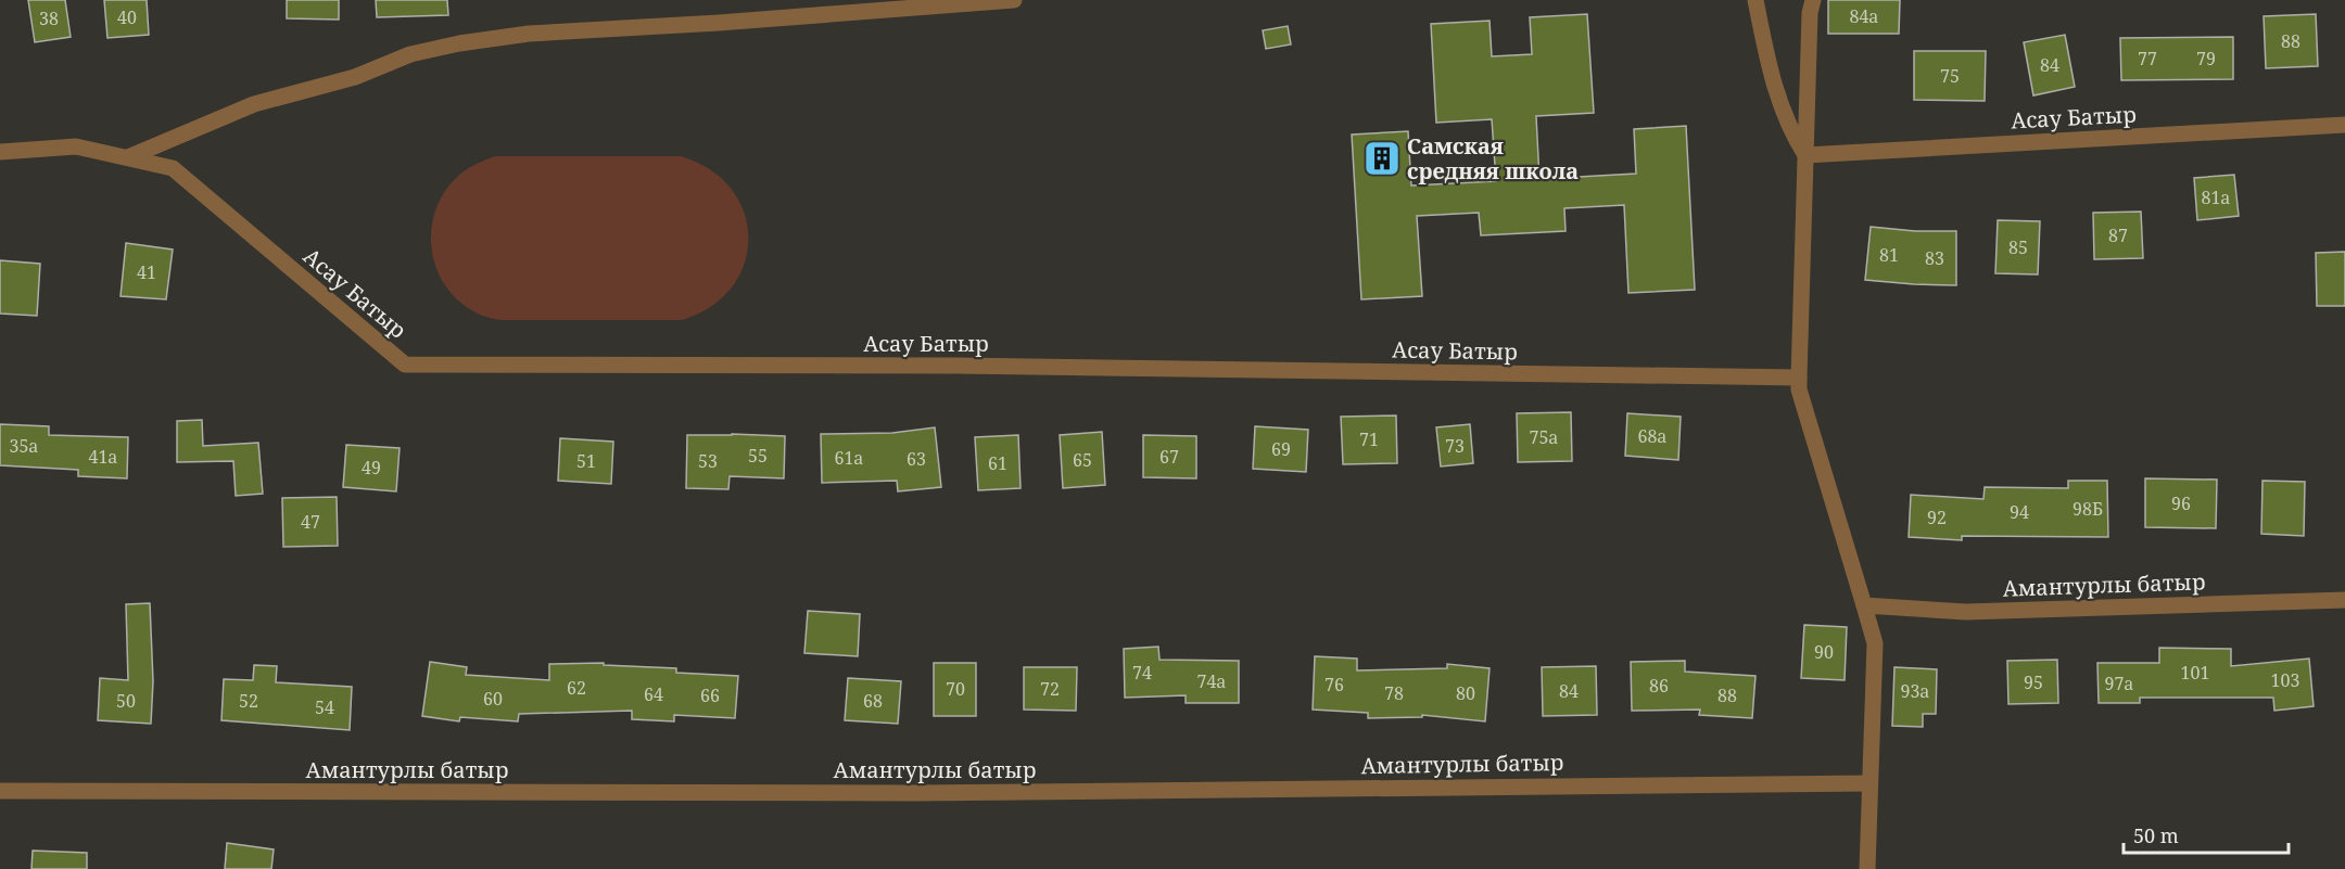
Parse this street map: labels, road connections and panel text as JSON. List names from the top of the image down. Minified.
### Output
{"streets":{"street":["Асау Батыр","Амантурлы батыр"]},"places":{"building":["Самская средняя школа"]},"house_numbers":["84а","40","38","88","77","79","84","75","81а","87","85","81","83","41","68а","75а","71","35а","73","69","55","41а","67","61а","63","65","51","53","61","49","96","98Б","94","92","47","90","74","101","103","74а","95","97а","76","86","62","70","72","84","93а","78","80","64","66","88","60","50","52","68","54"],"scale_bar":"50 m"}
